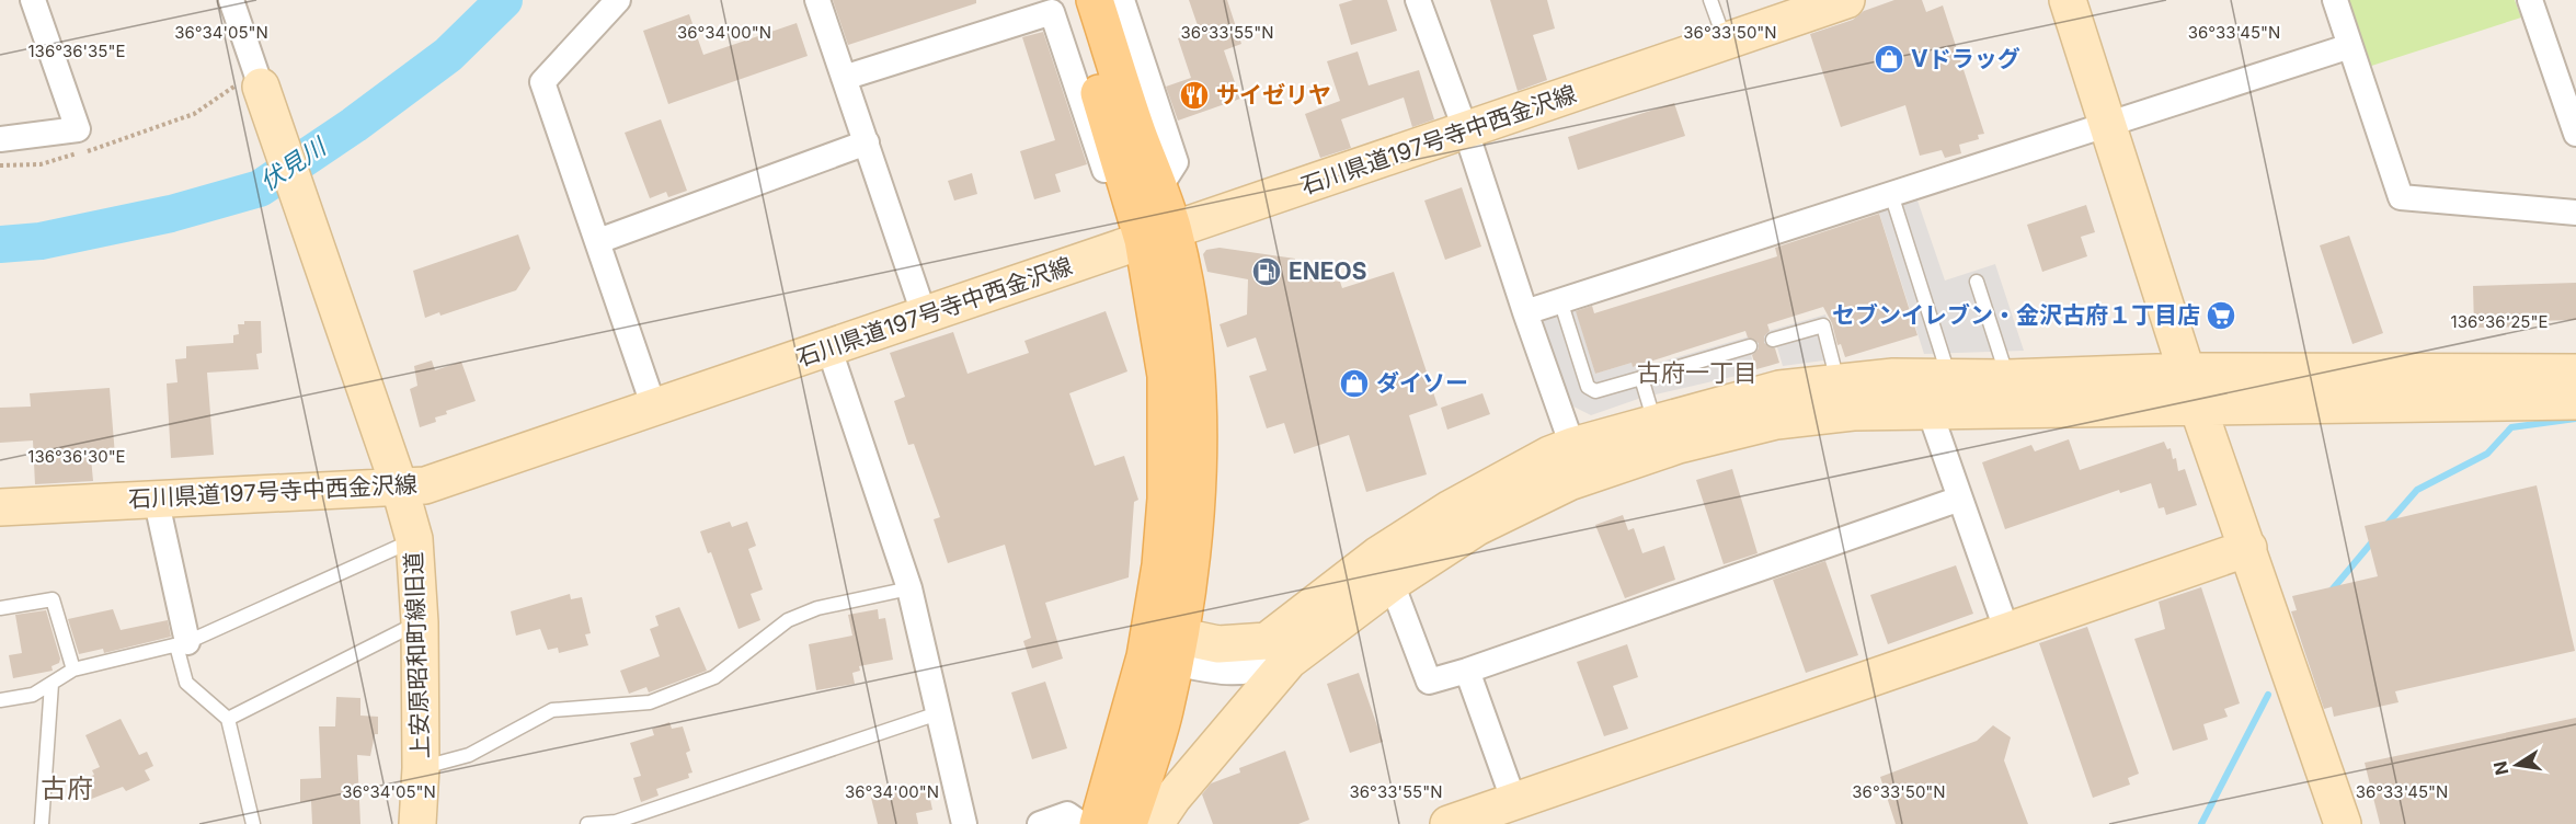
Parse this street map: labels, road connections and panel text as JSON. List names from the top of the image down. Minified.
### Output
{"streets":{"street":["石川県道197号寺中西金沢線","上安原昭和町線旧道"]},"crossings":[["石川県道197号寺中西金沢線","上安原昭和町線旧道"]],"districts":["古府一丁目","古府"],"water":["伏見川"],"places":{"shop":["Vドラッグ","ダイソー"],"restaurant":["サイゼリヤ"],"fuel station":["ENEOS"],"supermarket":["セブンイレブン・金沢古府１丁目店"]},"north":"left","coordinates":["36°34'05\"N","36°34'00\"N","36°33'55\"N","36°33'50\"N","36°33'45\"N","136°36'35\"E","136°36'25\"E","136°36'30\"E"]}
